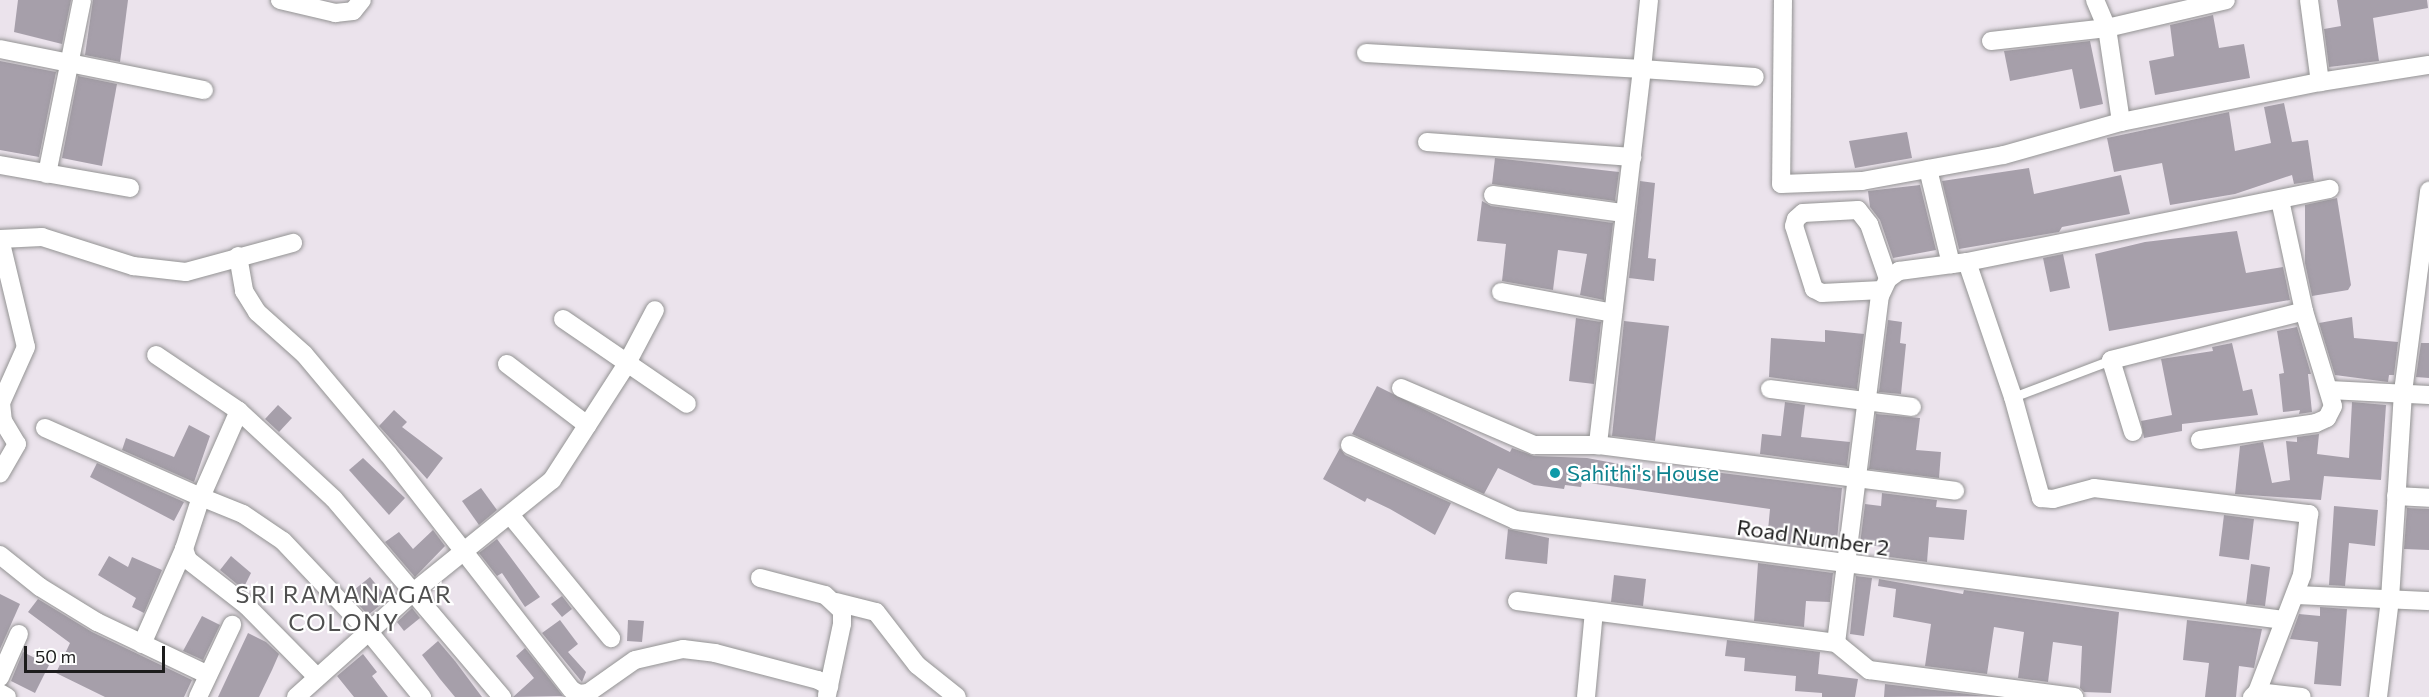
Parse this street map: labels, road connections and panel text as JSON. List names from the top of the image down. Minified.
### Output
{"streets":{"street":["Road Number 2"]},"districts":["SRI RAMANAGAR COLONY"],"places":["Sahithi's House"],"scale_bar":"50 m"}
